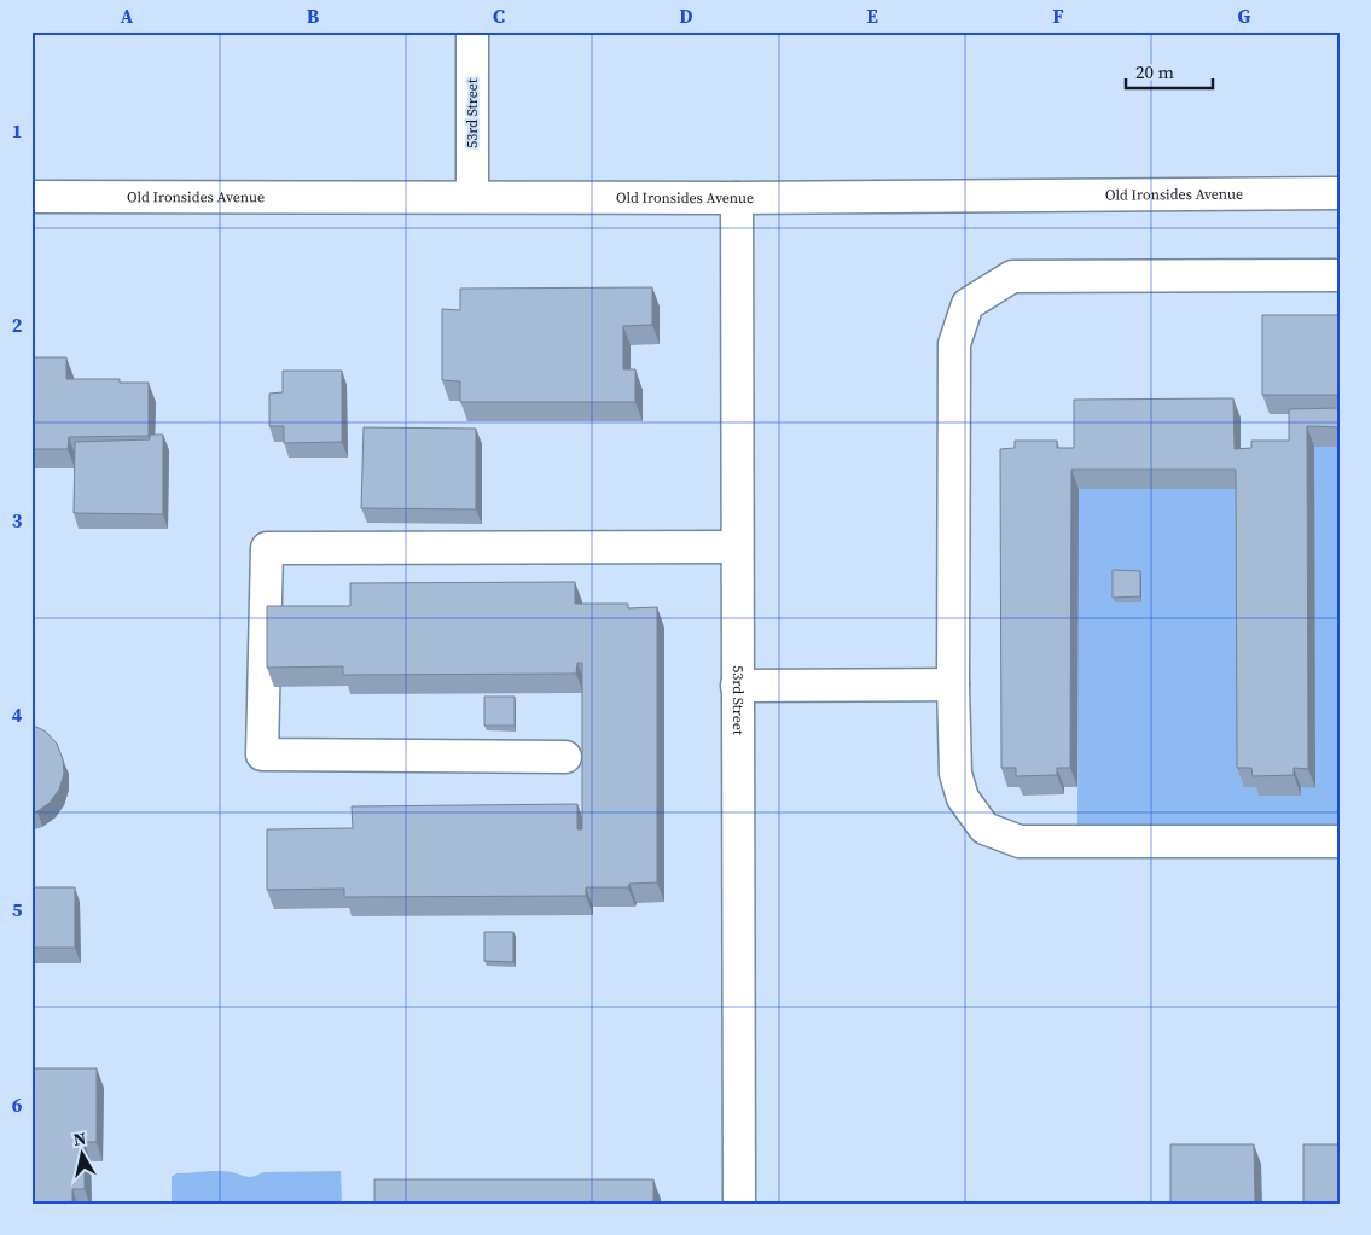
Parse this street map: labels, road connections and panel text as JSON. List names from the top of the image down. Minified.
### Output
{"streets":{"street":["53rd Street","Old Ironsides Avenue"]},"crossings":[["53rd Street","Old Ironsides Avenue"]],"scale_bar":"20 m","north":"top","grid":{"columns":["A","B","C","D","E","F","G"],"rows":["1","2","3","4","5","6"]}}
